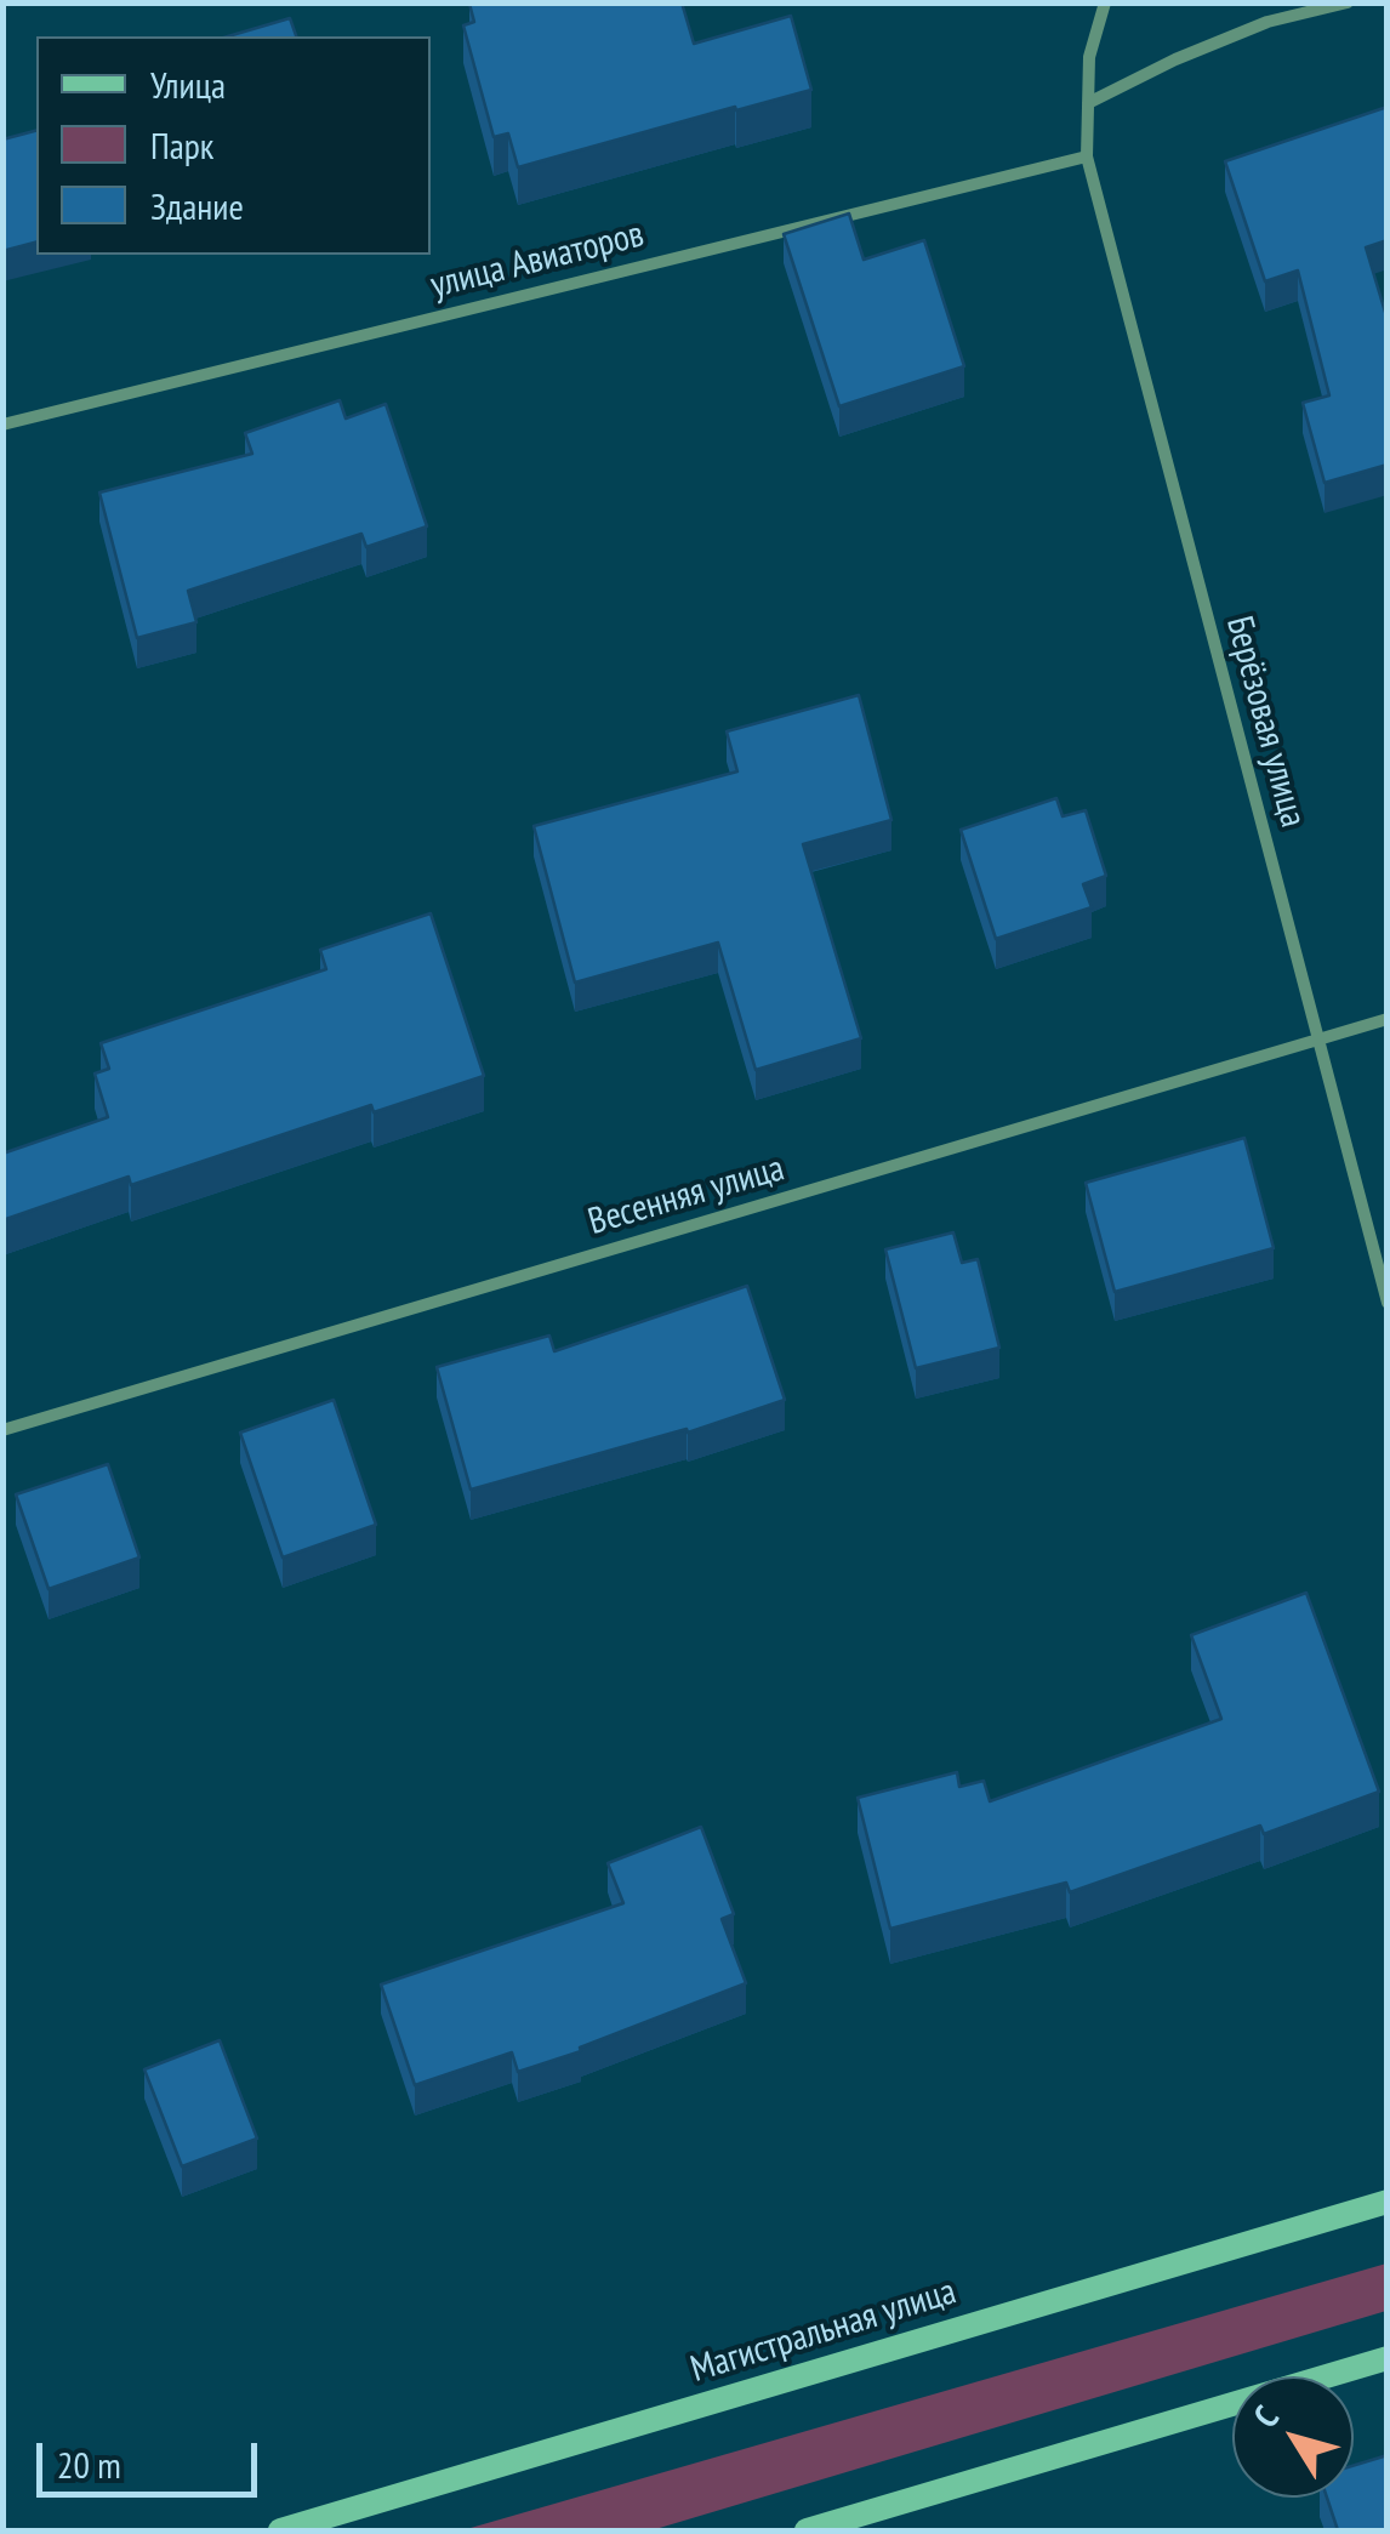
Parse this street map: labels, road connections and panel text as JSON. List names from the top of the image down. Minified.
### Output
{"streets":{"main road":["Магистральная улица"],"street":["улица Авиаторов","Берёзовая улица","Весенняя улица"]},"crossings":[["улица Авиаторов","Берёзовая улица"],["Берёзовая улица","Весенняя улица"]],"legend":["Улица","Парк","Здание"],"scale_bar":"20 m","north":"top left"}
